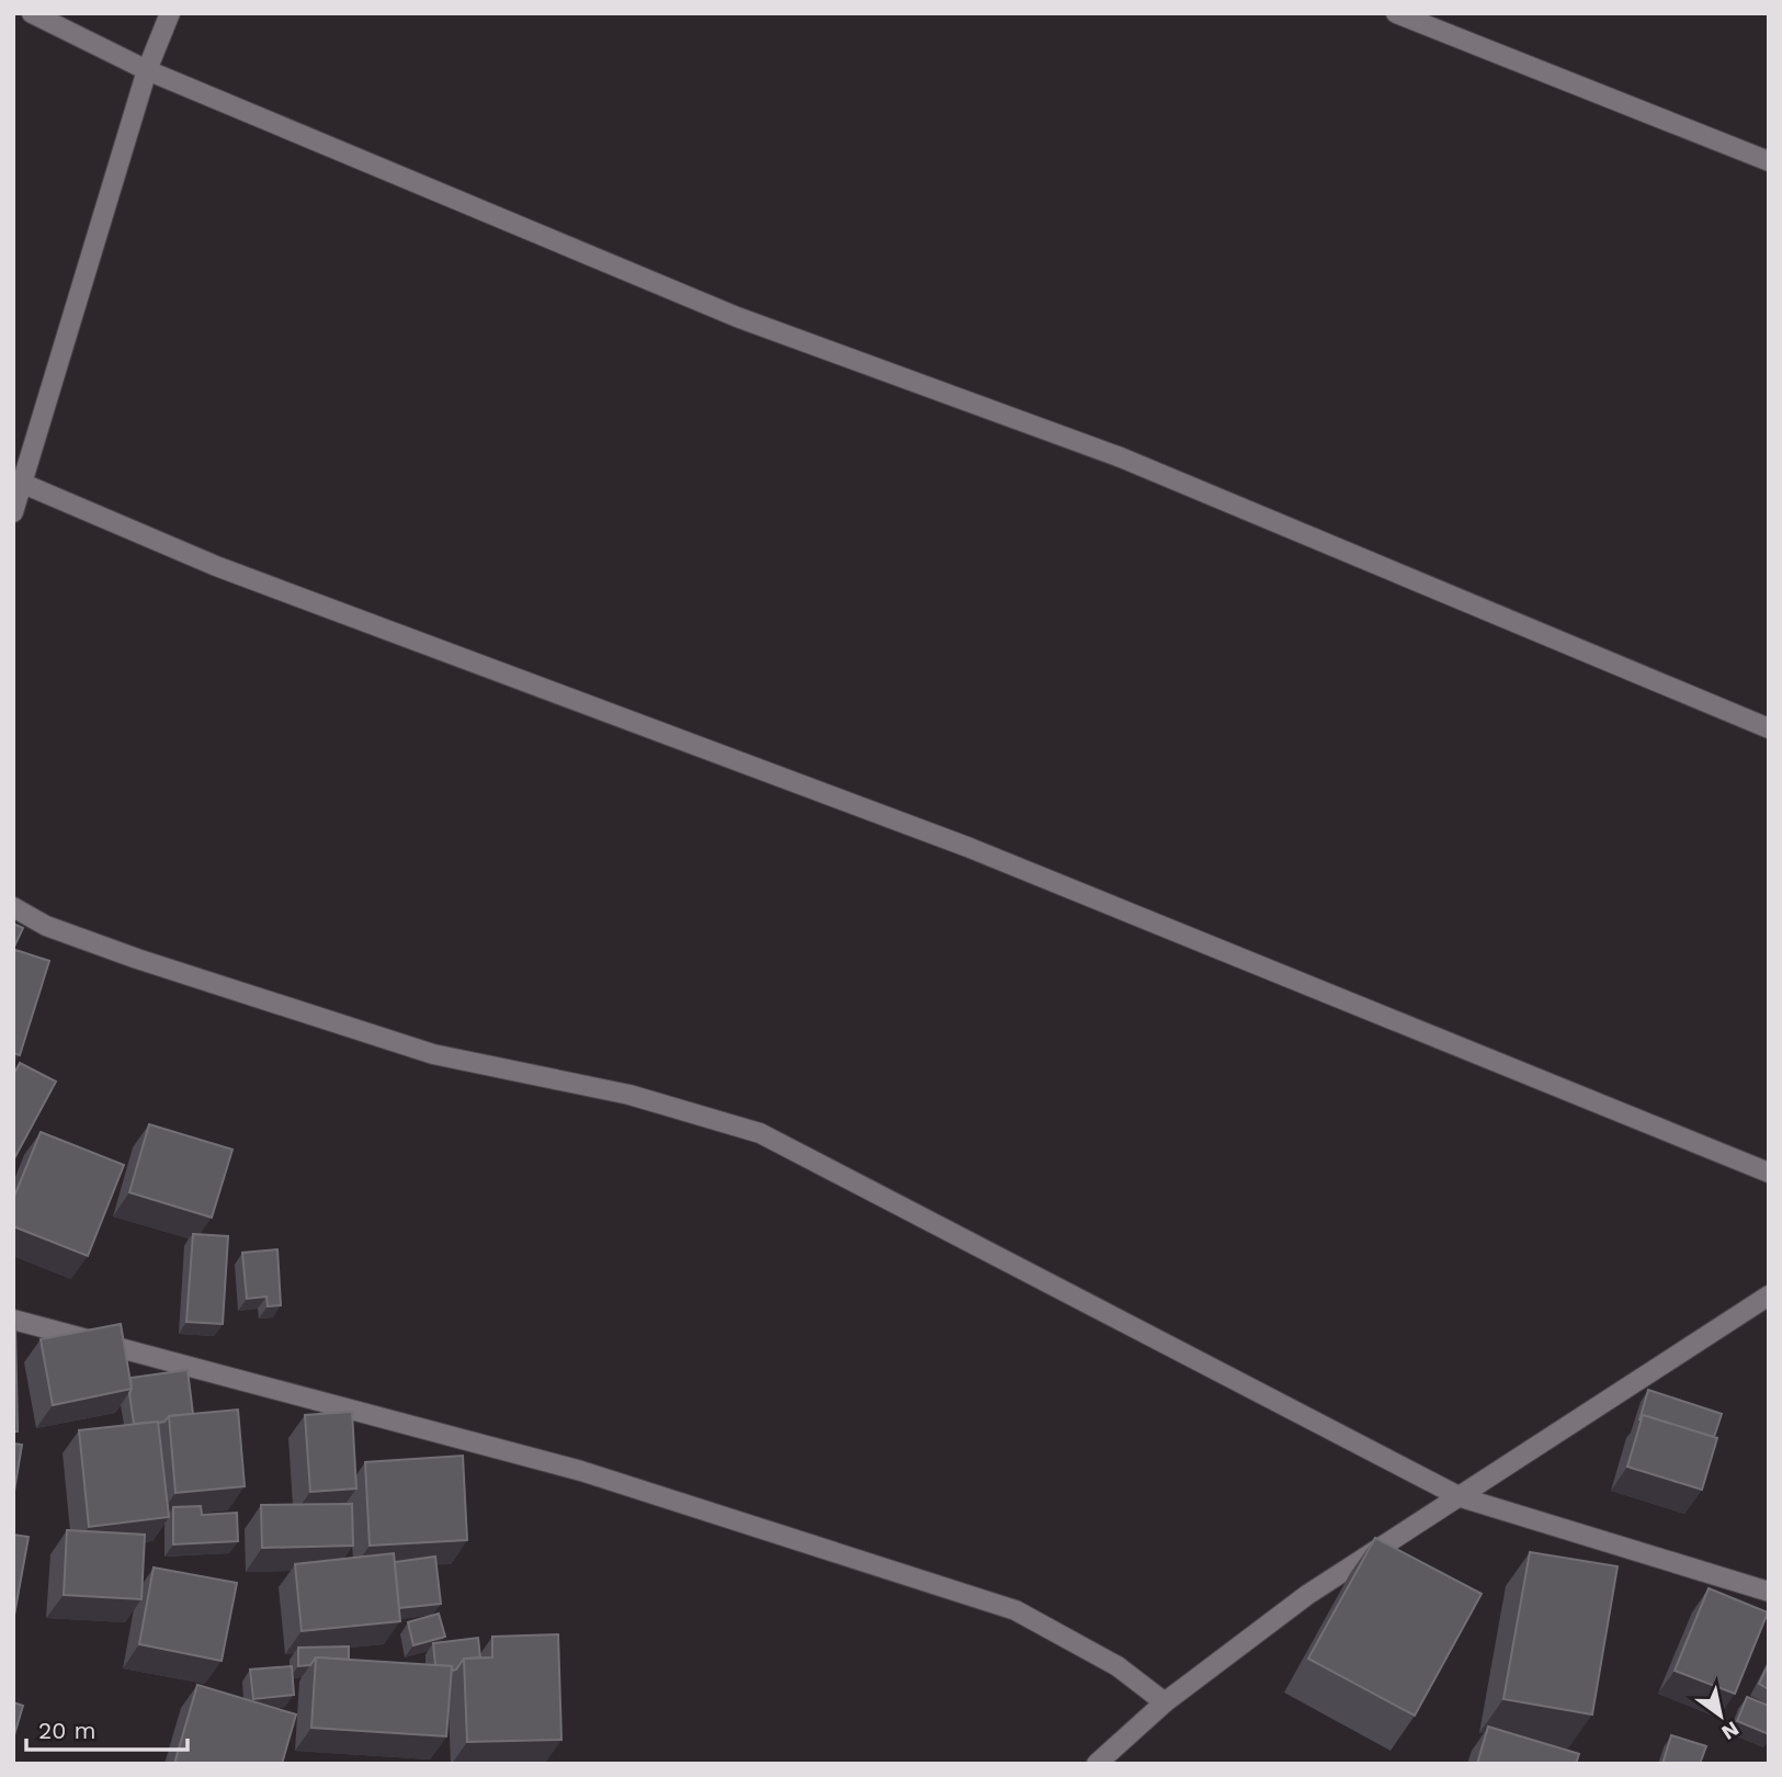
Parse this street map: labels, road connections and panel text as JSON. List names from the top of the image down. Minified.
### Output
{"scale_bar":"20 m","north":"bottom right"}
